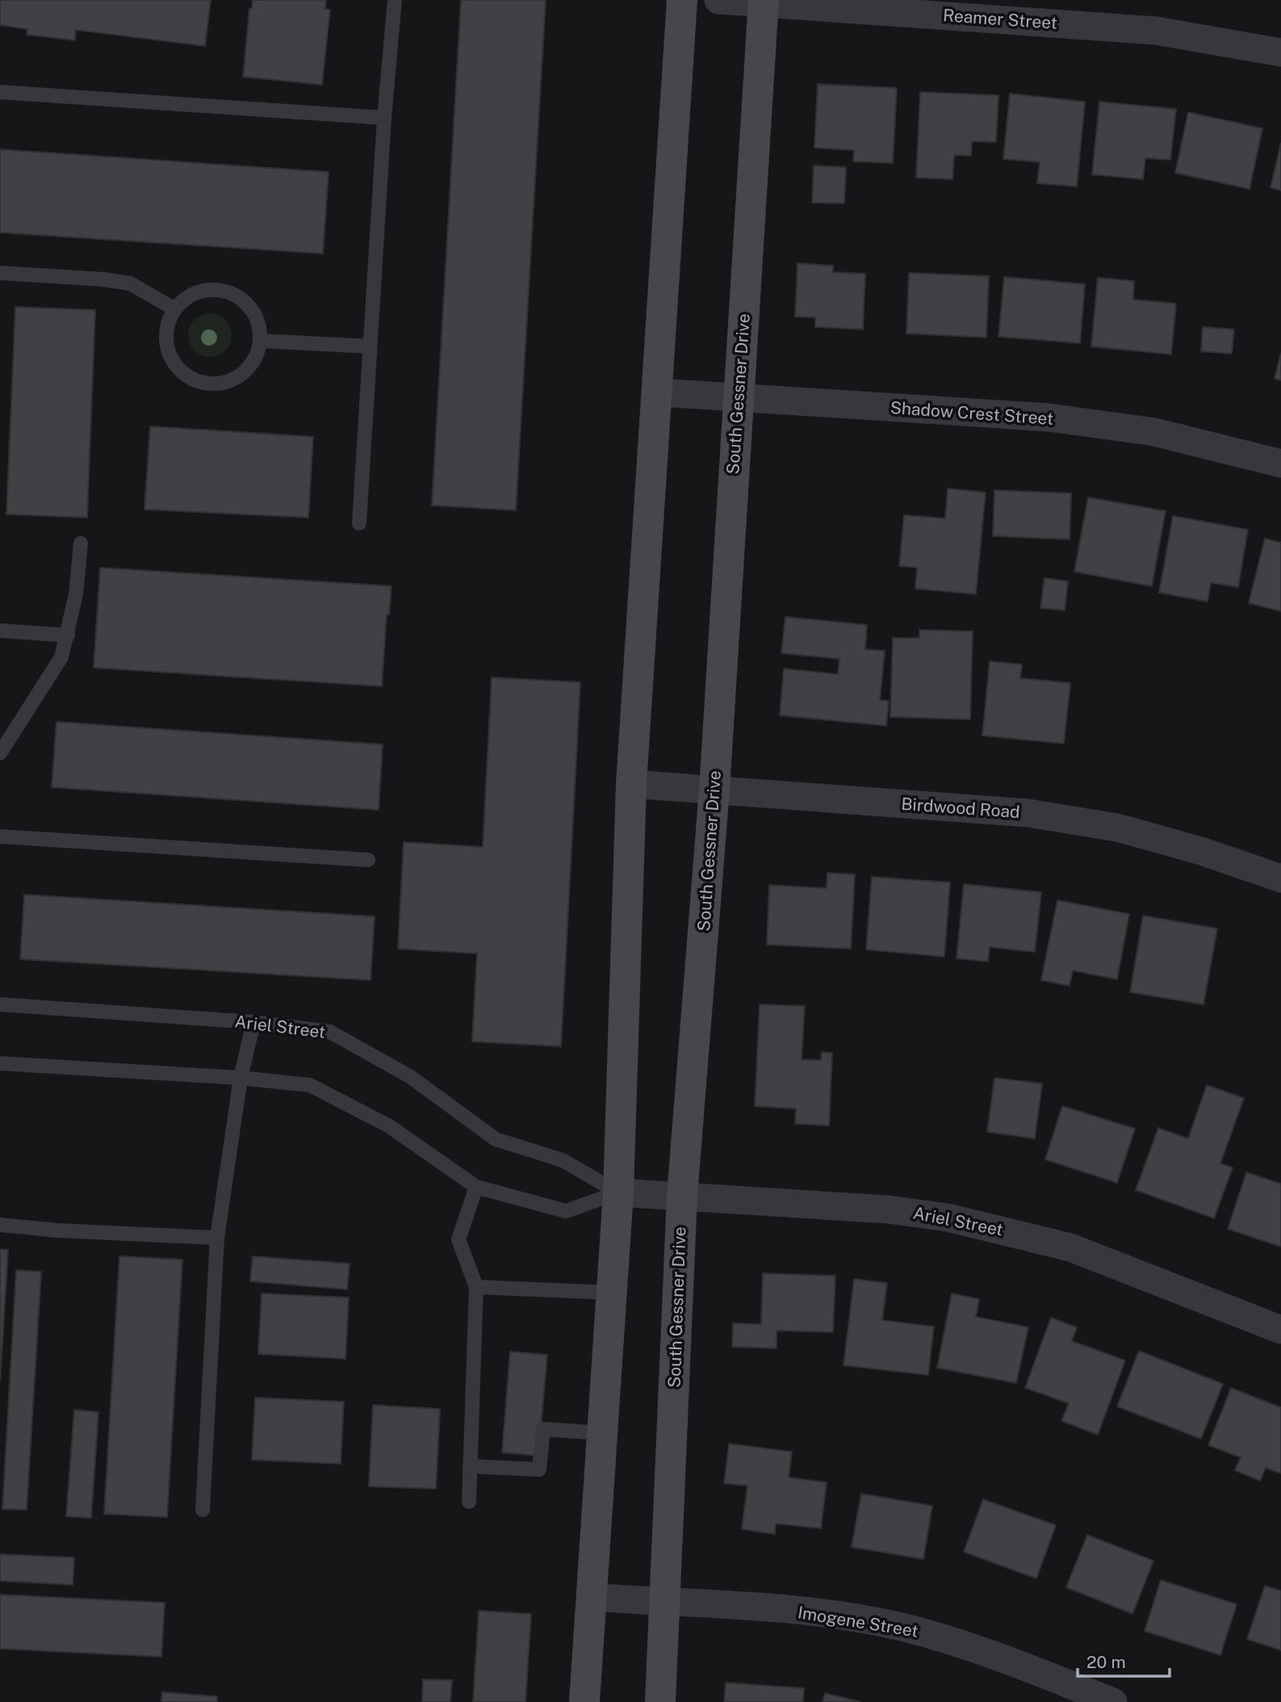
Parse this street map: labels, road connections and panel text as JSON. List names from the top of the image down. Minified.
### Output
{"streets":{"main road":["South Gessner Drive"],"street":["Reamer Street","Shadow Crest Street","Birdwood Road","Ariel Street","Imogene Street"]},"crossings":[["Reamer Street","South Gessner Drive"],["South Gessner Drive","Shadow Crest Street"],["South Gessner Drive","Birdwood Road"],["South Gessner Drive","Ariel Street"],["South Gessner Drive","Imogene Street"]],"scale_bar":"20 m"}
